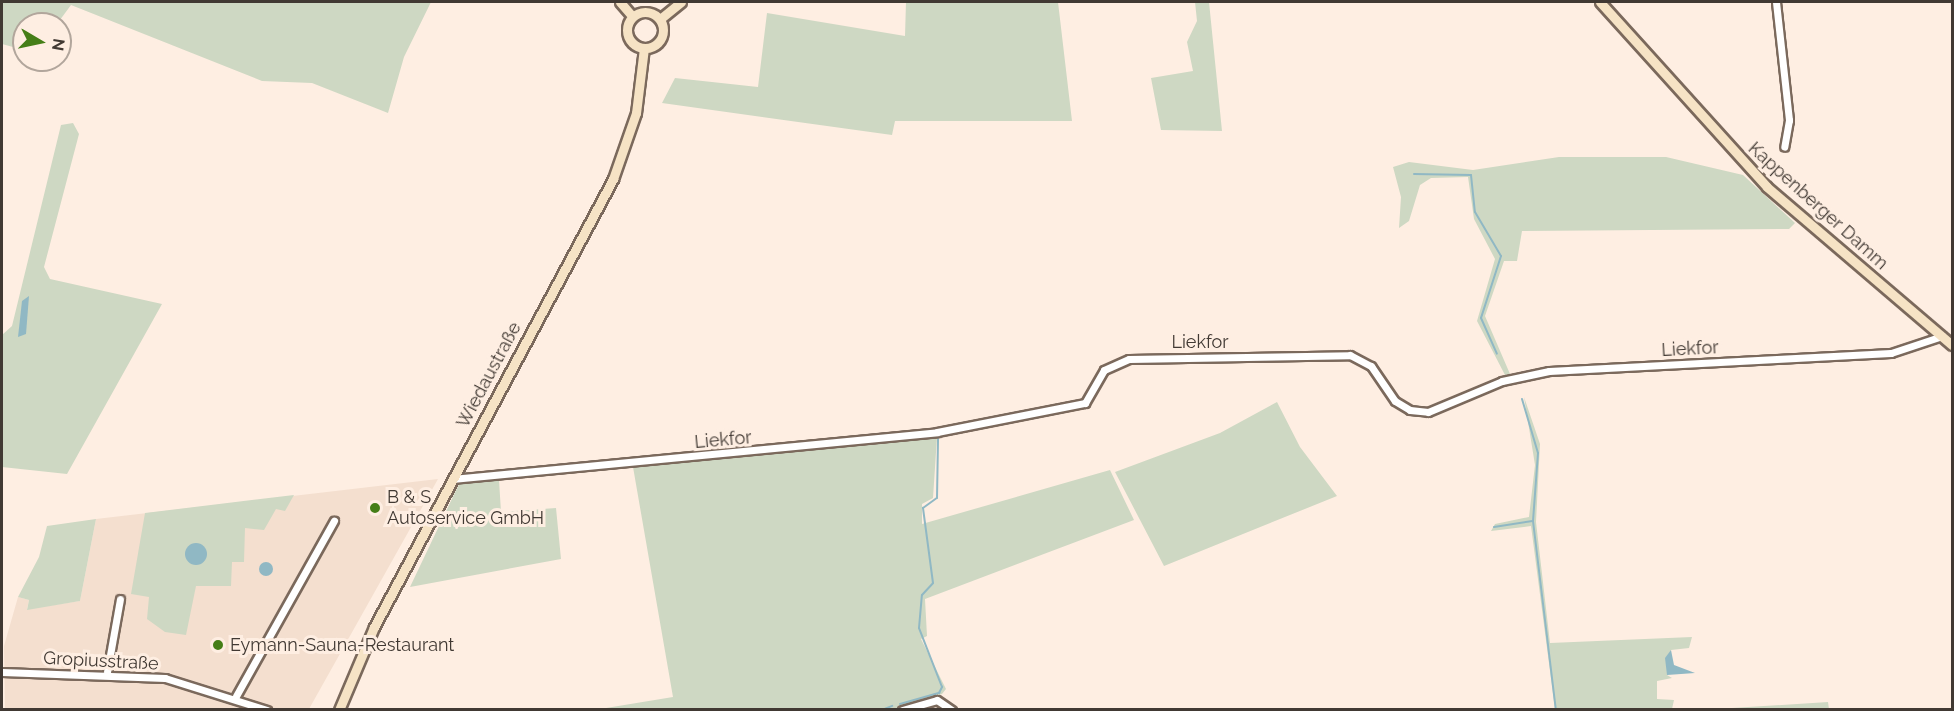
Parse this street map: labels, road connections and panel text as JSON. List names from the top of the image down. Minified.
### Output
{"streets":{"main road":["Kappenberger Damm","Wiedaustraße"],"street":["Liekfor","Gropiusstraße"]},"crossings":[["Kappenberger Damm","Liekfor"],["Liekfor","Wiedaustraße"]],"places":["B & S Autoservice GmbH","Eymann-Sauna-Restaurant"],"north":"right"}
